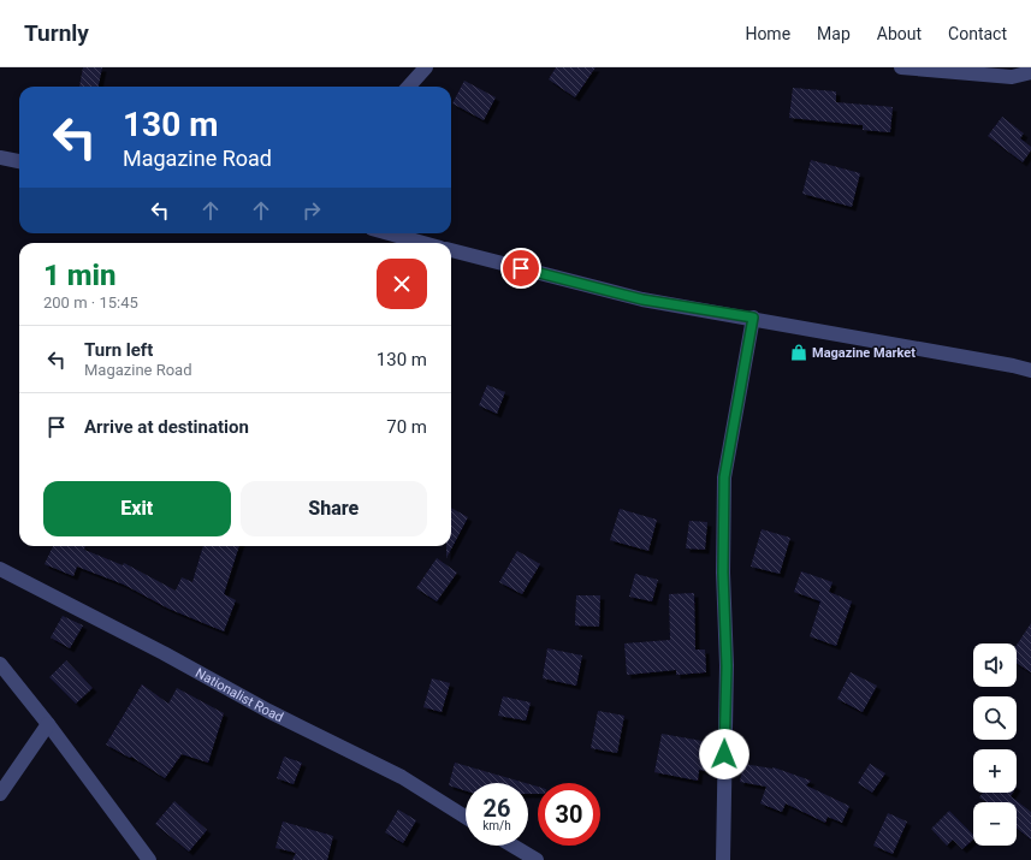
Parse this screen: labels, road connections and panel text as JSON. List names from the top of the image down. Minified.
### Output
{"streets":{"street":["Nationalist Road"]},"places":{"shop":["Magazine Market"]},"page":{"header":"Turnly","nav":["Home","Map","About","Contact"],"turn":["130 m","Magazine Road"],"heading":["1 min","200 m · 15:45"],"list":[{"name":"Turn left","note":"Magazine Road","value":"130 m"},{"name":"Arrive at destination","value":"70 m"}],"buttons":["Exit","Share"],"map_buttons":["+","−"],"speed":"26 km/h","limit":"30"}}
